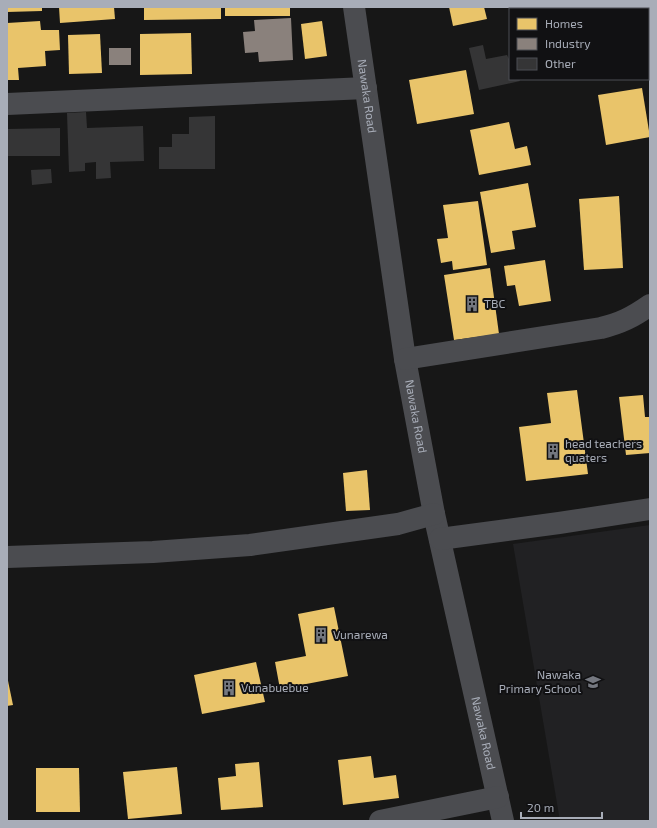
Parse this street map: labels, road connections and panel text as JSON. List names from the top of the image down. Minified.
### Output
{"streets":{"street":["Nawaka Road"]},"places":{"building":["TBC","head teachers quaters","Vunarewa","Vunabuebue"],"school or university":["Nawaka Primary School"]},"legend":["Homes","Industry","Other"],"scale_bar":"20 m"}
